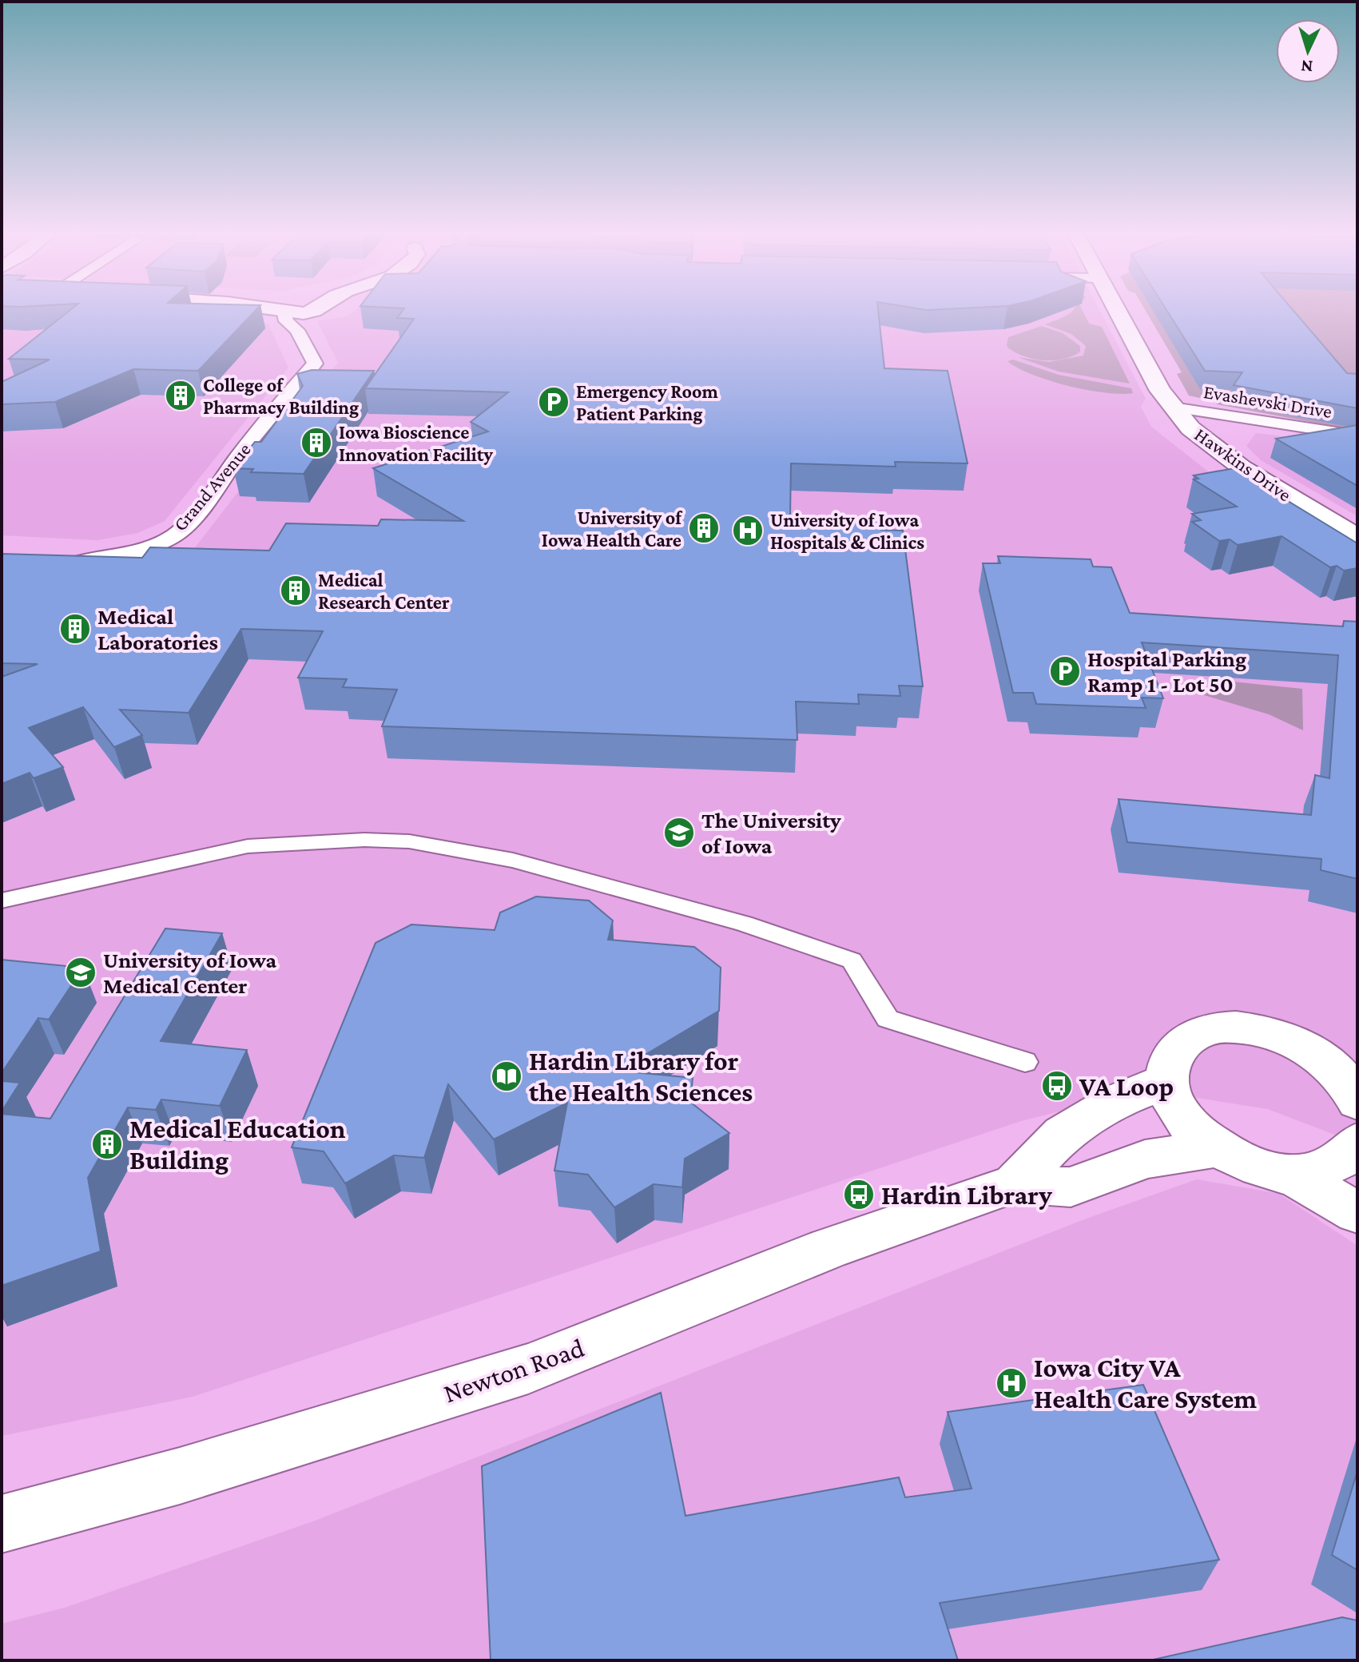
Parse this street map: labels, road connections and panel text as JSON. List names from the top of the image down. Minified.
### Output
{"streets":{"street":["Evashevski Drive","Hawkins Drive","Grand Avenue","Newton Road"]},"crossings":[["Evashevski Drive","Hawkins Drive"]],"places":{"building":["College of Pharmacy Building","Iowa Bioscience Innovation Facility","University of Iowa Health Care","Medical Research Center","Medical Laboratories","Medical Education Building"],"parking":["Emergency Room Patient Parking","Hospital Parking Ramp 1 - Lot 50"],"hospital":["University of Iowa Hospitals & Clinics","Iowa City VA Health Care System"],"school or university":["The University of Iowa","University of Iowa Medical Center"],"library":["Hardin Library for the Health Sciences"],"bus stop":["VA Loop","Hardin Library"]},"north":"bottom"}
